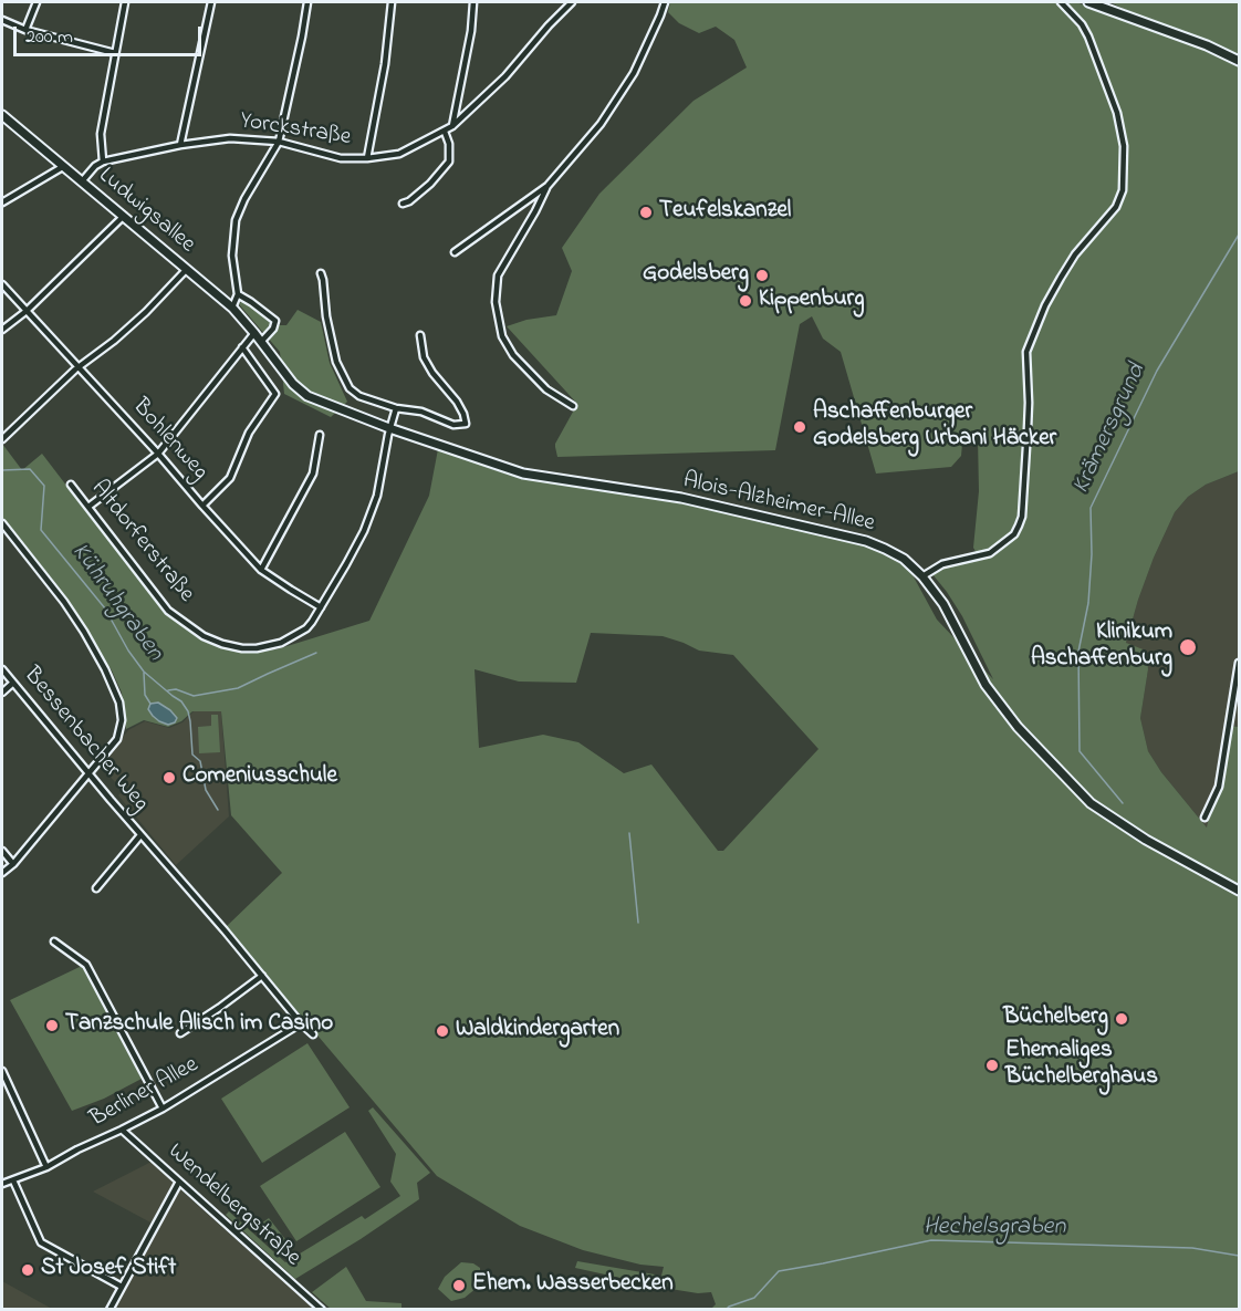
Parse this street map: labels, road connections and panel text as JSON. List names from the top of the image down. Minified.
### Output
{"streets":{"street":["Yorckstraße","Ludwigsallee","Bohlenweg","Alois-Alzheimer-Allee","Altdorferstraße","Bessenbacher Weg","Berliner Allee","Wendelbergstraße"]},"crossings":[["Ludwigsallee","Alois-Alzheimer-Allee"],["Ludwigsallee","Altdorferstraße"],["Bohlenweg","Altdorferstraße"],["Alois-Alzheimer-Allee","Altdorferstraße"],["Bessenbacher Weg","Berliner Allee"],["Berliner Allee","Wendelbergstraße"]],"water":["Krämersgrund","Kühruhgraben","Hechelsgraben"],"places":["Teufelskanzel","Godelsberg","Kippenburg","Aschaffenburger Godelsberg Urbani Häcker","Klinikum Aschaffenburg","Comeniusschule","Büchelberg","Tanzschule Alisch im Casino","Waldkindergarten","Ehemaliges Büchelberghaus","St Josef Stift","Ehem. Wasserbecken"],"scale_bar":"200 m"}
